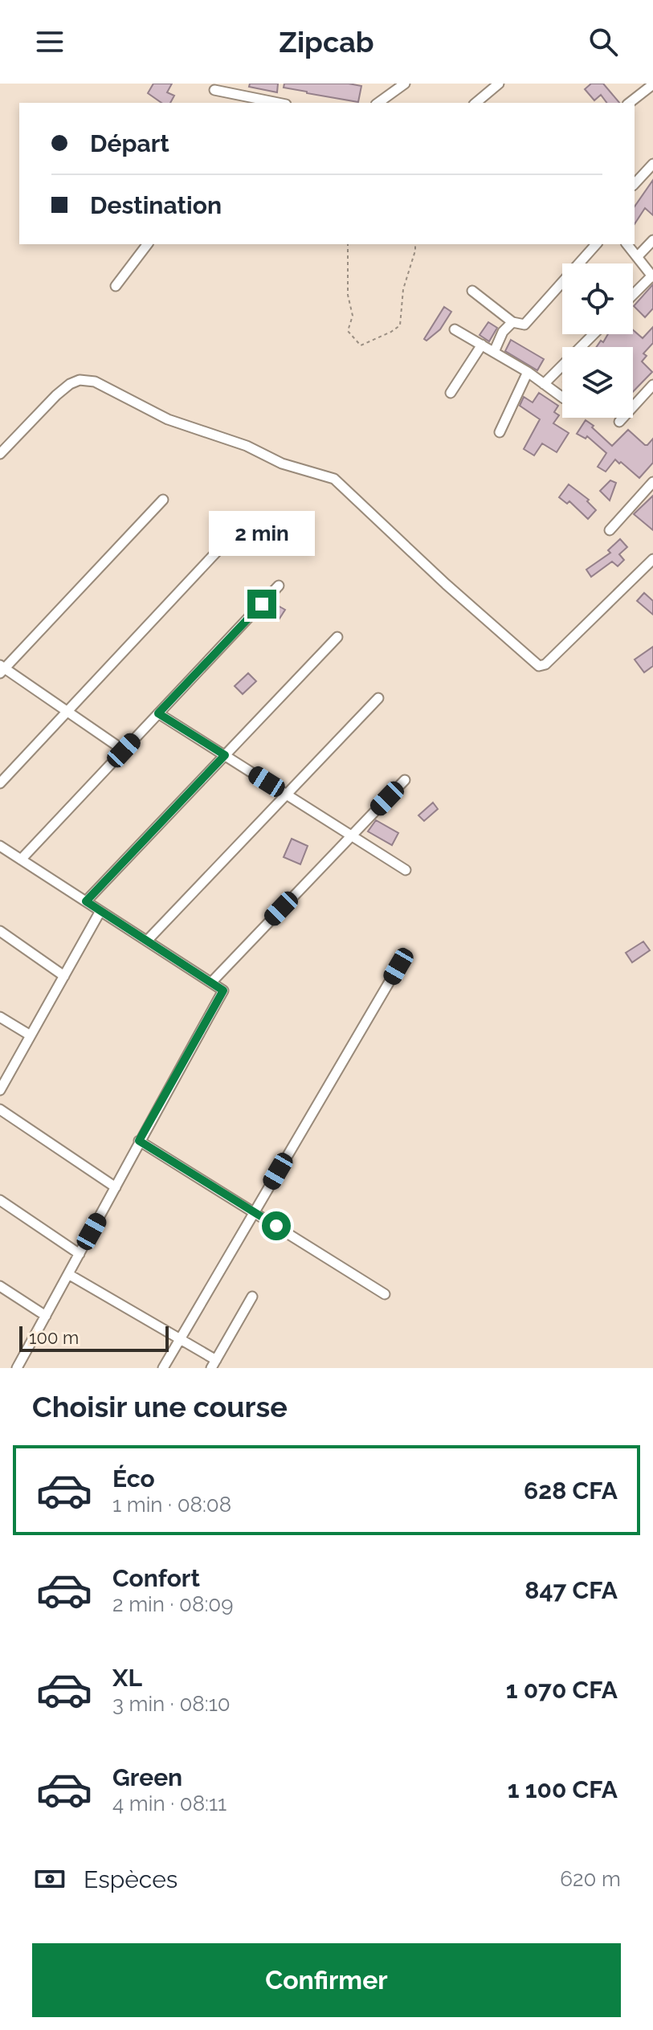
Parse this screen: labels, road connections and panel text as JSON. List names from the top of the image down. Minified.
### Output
{"scale_bar":"100 m","page":{"header":"Zipcab","banner":["Départ","Destination"],"bubble":"2 min","scale":"100 m","heading":"Choisir une course","list":[{"name":"Éco","note":"1 min · 08:08","value":"628 CFA"},{"name":"Confort","note":"2 min · 08:09","value":"847 CFA"},{"name":"XL","note":"3 min · 08:10","value":"1 070 CFA"},{"name":"Green","note":"4 min · 08:11","value":"1 100 CFA"}],"pay":["Espèces","620 m"],"buttons":"Confirmer"}}
